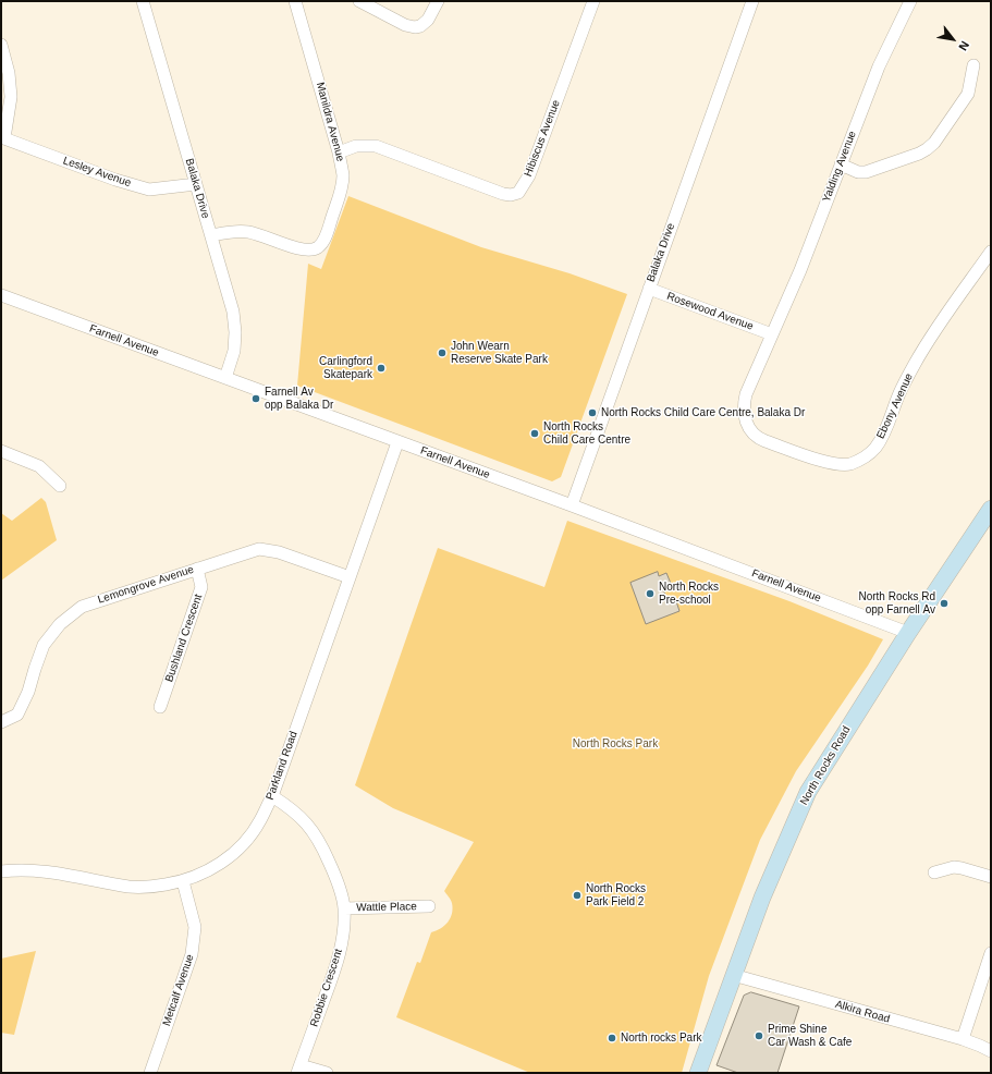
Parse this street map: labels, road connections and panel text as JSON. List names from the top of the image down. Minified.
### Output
{"streets":{"main road":["North Rocks Road"],"street":["Manildra Avenue","Hibiscus Avenue","Yalding Avenue","Lesley Avenue","Balaka Drive","Rosewood Avenue","Farnell Avenue","Ebony Avenue","Lemongrove Avenue","Bushland Crescent","Parkland Road","Wattle Place","Robbie Crescent","Metcalf Avenue","Alkira Road"]},"crossings":[["Manildra Avenue","Hibiscus Avenue"],["Manildra Avenue","Balaka Drive"],["Yalding Avenue","Rosewood Avenue"],["Yalding Avenue","Ebony Avenue"],["Lesley Avenue","Balaka Drive"],["Balaka Drive","Rosewood Avenue"],["Balaka Drive","Farnell Avenue"],["Rosewood Avenue","Ebony Avenue"],["Farnell Avenue","Parkland Road"],["Farnell Avenue","North Rocks Road"],["Lemongrove Avenue","Bushland Crescent"],["Lemongrove Avenue","Parkland Road"],["Parkland Road","Robbie Crescent"],["Parkland Road","Metcalf Avenue"],["North Rocks Road","Alkira Road"],["Wattle Place","Robbie Crescent"]],"parks":["North Rocks Park"],"places":["John Wearn Reserve Skate Park","Carlingford Skatepark","Farnell Av opp Balaka Dr","North Rocks Child Care Centre, Balaka Dr","North Rocks Child Care Centre","North Rocks Pre-school","North Rocks Rd opp Farnell Av","North Rocks Park Field 2","Prime Shine Car Wash & Cafe","North rocks Park"],"north":"bottom right"}
